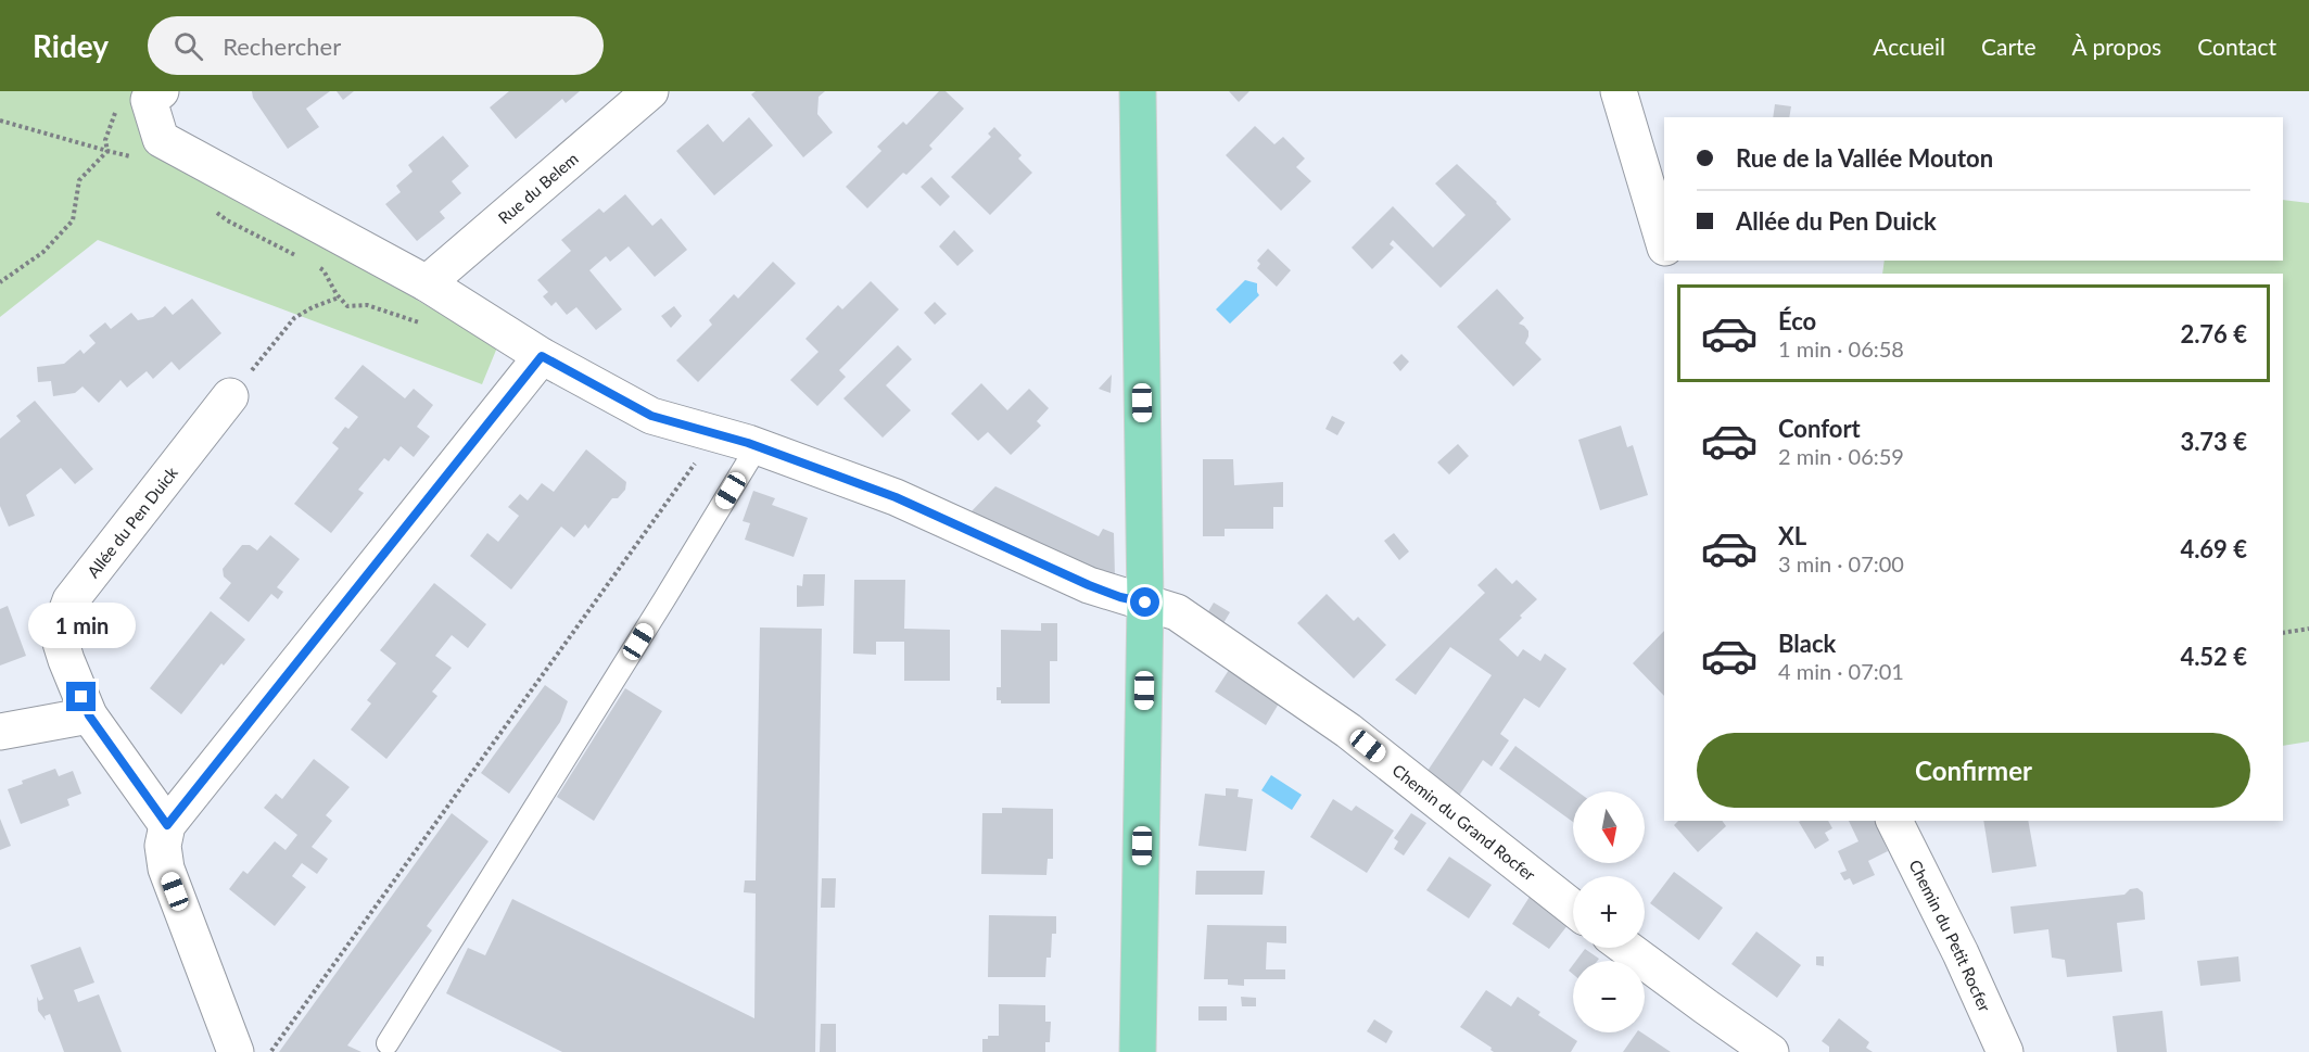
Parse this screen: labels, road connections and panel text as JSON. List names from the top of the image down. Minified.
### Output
{"streets":{"street":["Rue du Belem","Allée du Pen Duick","Chemin du Grand Rocfer","Chemin du Petit Rocfer"]},"crossings":[["Rue du Belem","Chemin du Grand Rocfer"]],"north":"bottom","page":{"header":"Ridey","search":"Rechercher","nav":["Accueil","Carte","À propos","Contact"],"banner":["Rue de la Vallée Mouton","Allée du Pen Duick"],"list":[{"name":"Éco","note":"1 min · 06:58","value":"2.76 €"},{"name":"Confort","note":"2 min · 06:59","value":"3.73 €"},{"name":"XL","note":"3 min · 07:00","value":"4.69 €"},{"name":"Black","note":"4 min · 07:01","value":"4.52 €"}],"bubble":"1 min","buttons":"Confirmer","map_buttons":["+","−"]}}
